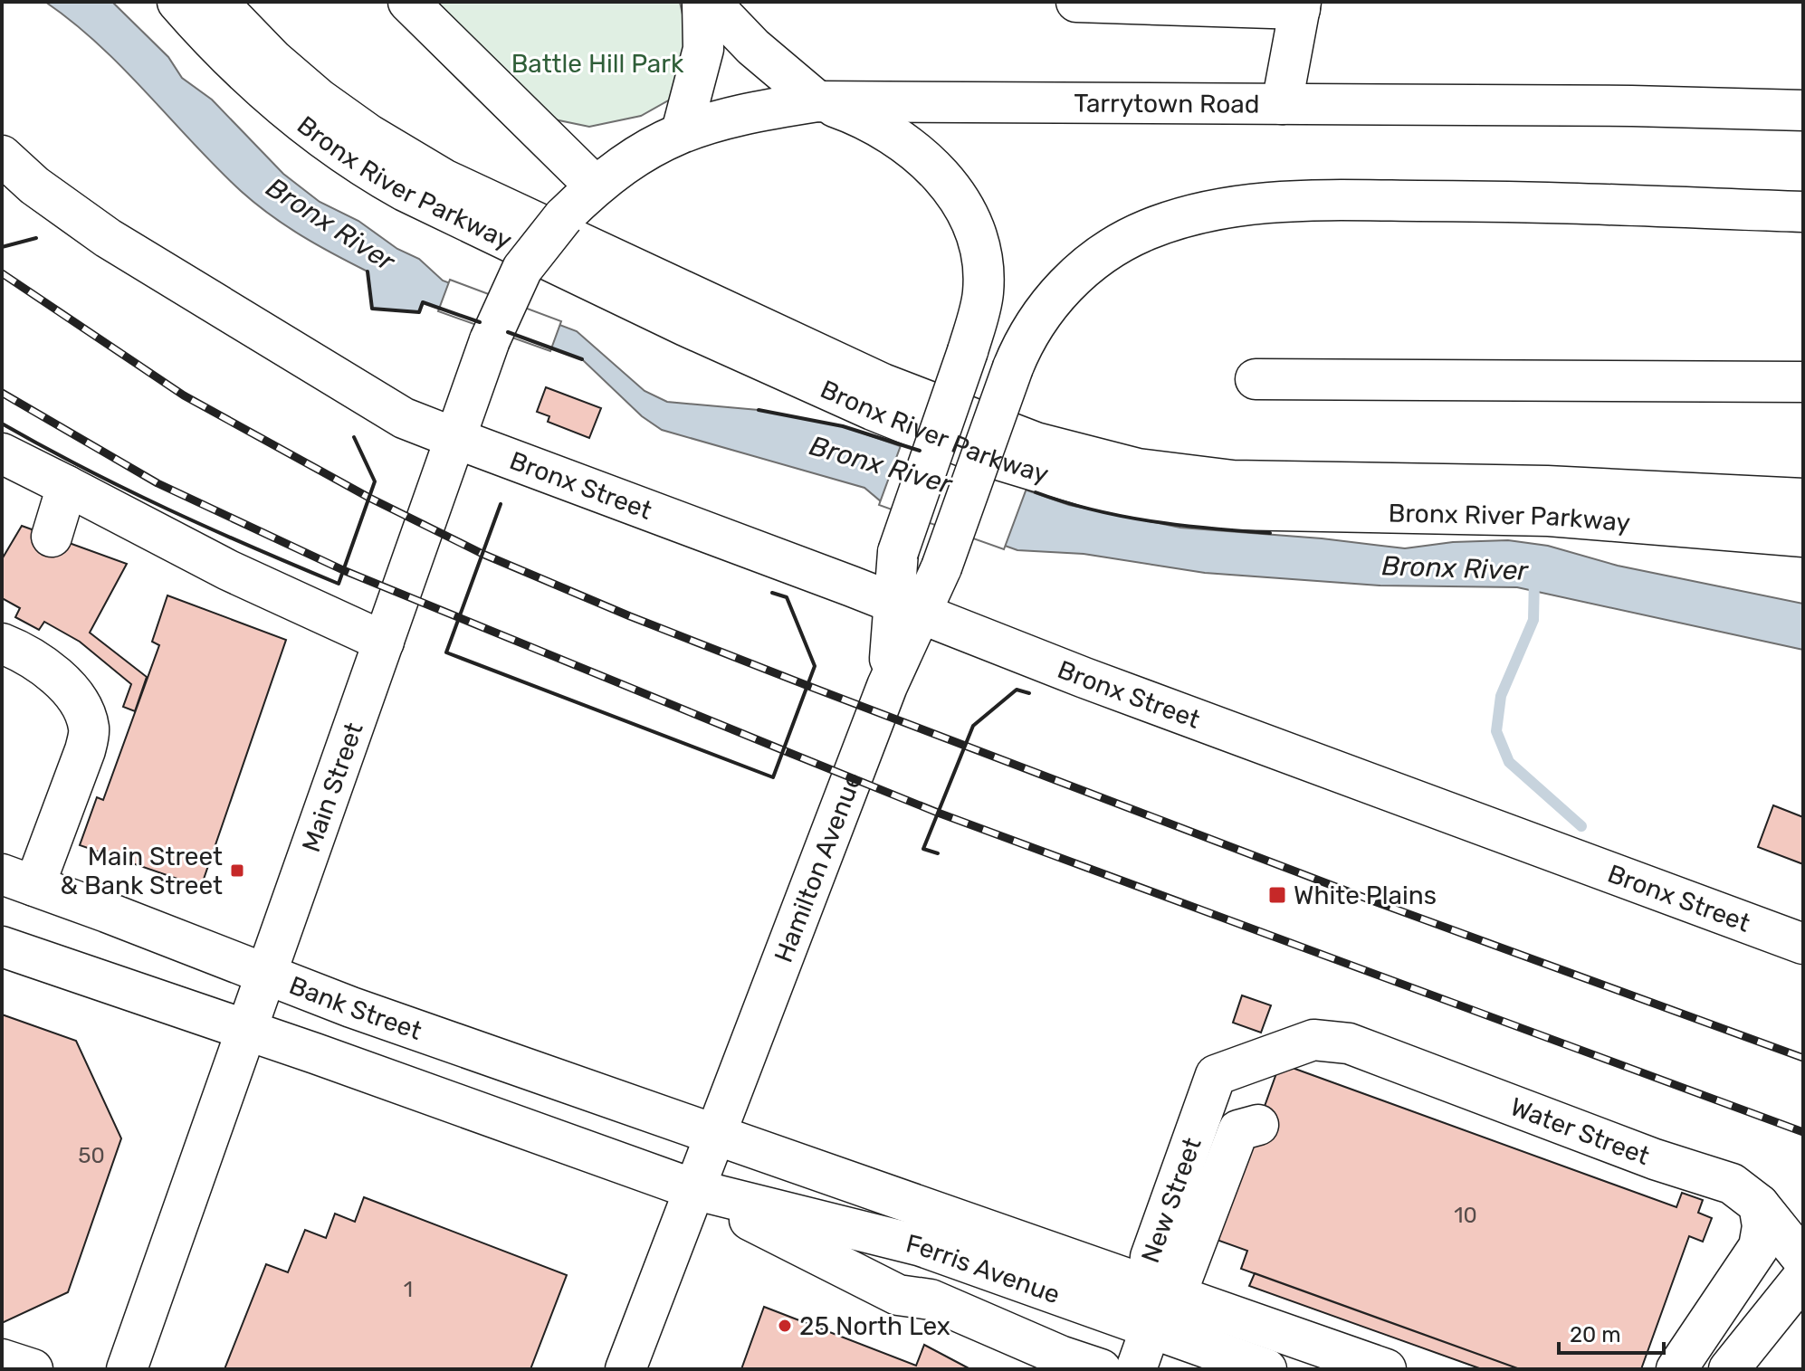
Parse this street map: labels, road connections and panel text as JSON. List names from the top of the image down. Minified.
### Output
{"streets":{"main road":["Tarrytown Road","Bronx River Parkway","Bronx Street","Main Street","Hamilton Avenue","Bank Street","Water Street","New Street","Ferris Avenue"]},"crossings":[["Tarrytown Road","Main Street"],["Bronx Street","Main Street"],["Bronx Street","Hamilton Avenue"],["Main Street","Bank Street"],["Hamilton Avenue","Bank Street"],["Hamilton Avenue","Ferris Avenue"],["Bank Street","New Street"],["Water Street","New Street"],["New Street","Ferris Avenue"]],"water":["Bronx River"],"parks":["Battle Hill Park"],"places":{"transit":["Main Street & Bank Street","White Plains"],"other":["25 North Lex"]},"house_numbers":["50","10","1"],"scale_bar":"20 m"}
